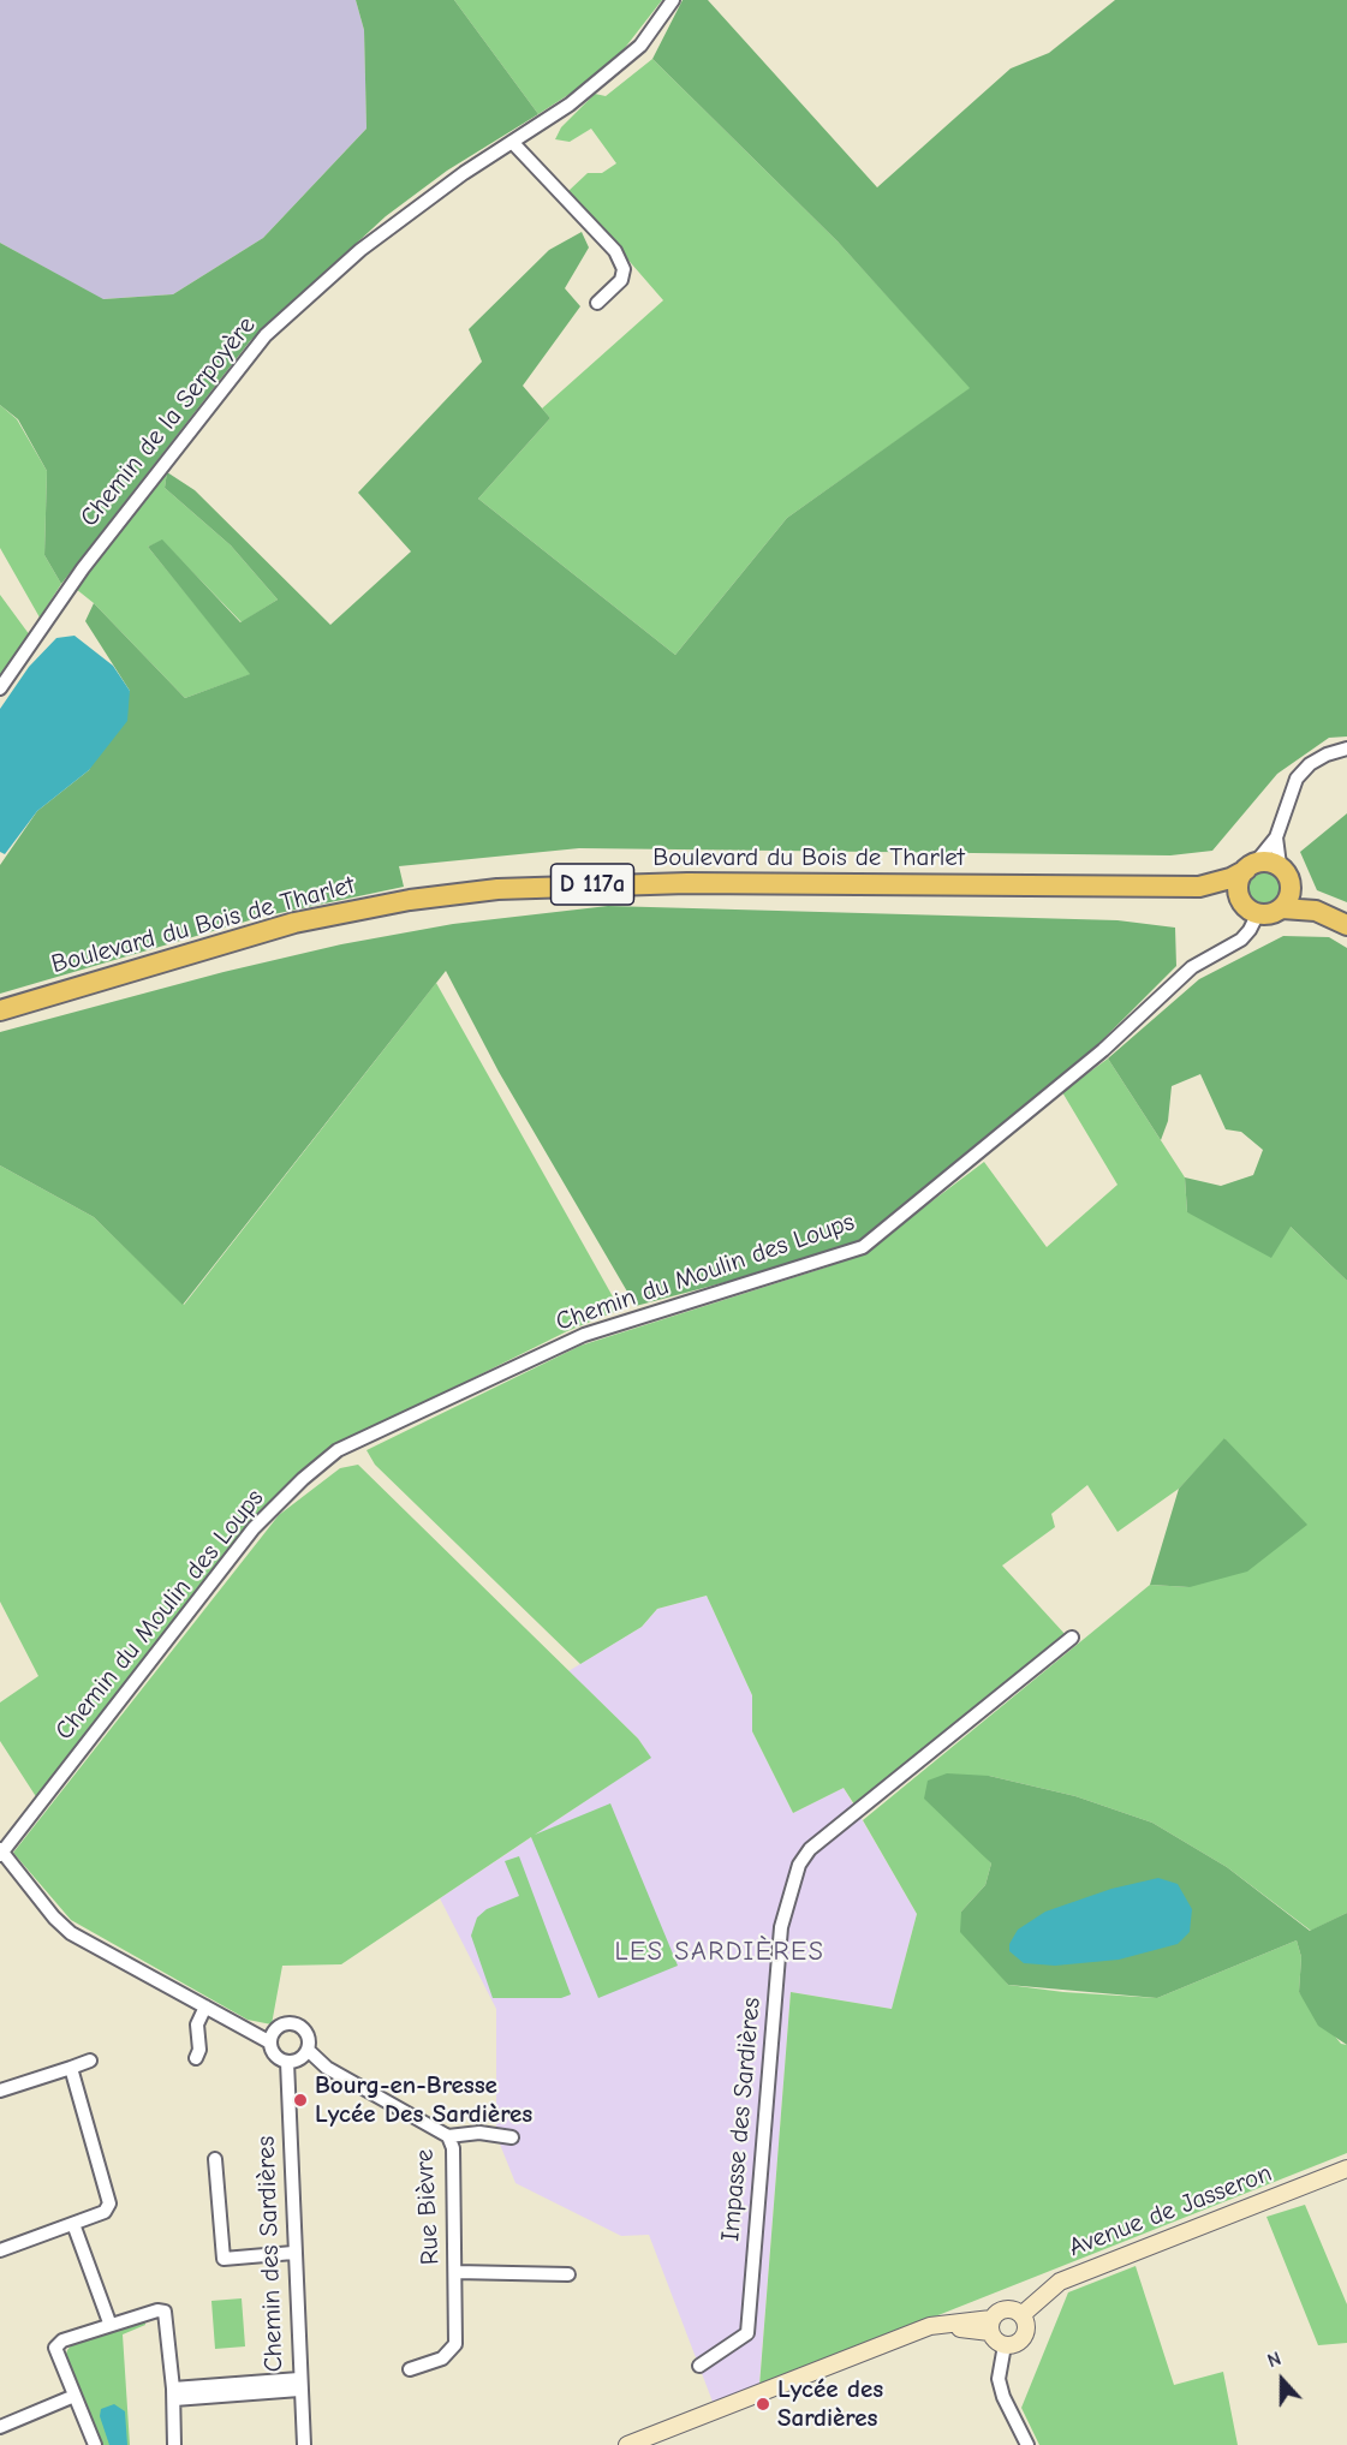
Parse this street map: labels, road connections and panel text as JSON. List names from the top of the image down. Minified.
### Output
{"streets":{"main road":["Boulevard du Bois de Tharlet","D 117a","Avenue de Jasseron"],"street":["Chemin de la Serpoyère","Chemin du Moulin des Loups","Impasse des Sardières","Rue Bièvre","Chemin des Sardières"]},"crossings":[["Boulevard du Bois de Tharlet","Chemin du Moulin des Loups"],["Rue Bièvre","Chemin des Sardières"]],"districts":["LES SARDIÈRES"],"places":["Bourg-en-Bresse Lycée Des Sardières","Lycée des Sardières"],"north":"top"}
